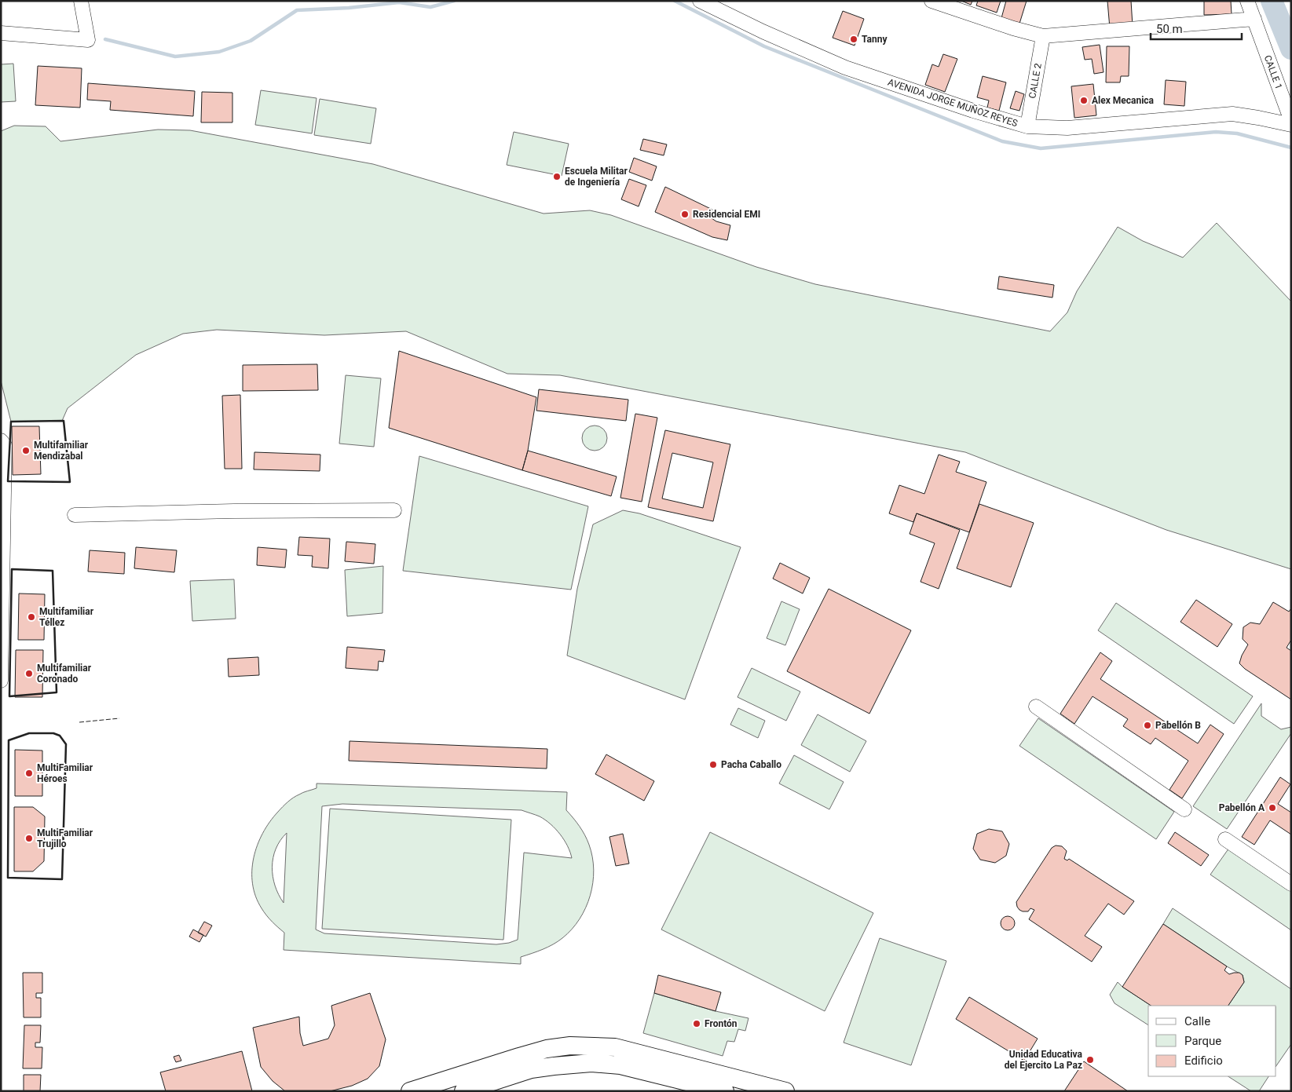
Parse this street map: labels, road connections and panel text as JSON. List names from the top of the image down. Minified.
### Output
{"streets":{"street":["CALLE 1","CALLE 2","AVENIDA JORGE MUÑOZ REYES"]},"crossings":[["CALLE 2","AVENIDA JORGE MUÑOZ REYES"]],"places":["Tanny","Alex Mecanica","Escuela Militar de Ingeniería","Residencial EMI","Multifamiliar Mendizabal","Multifamiliar Téllez","Multifamiliar Coronado","Pabellón B","Pacha Caballo","MultiFamiliar Héroes","Pabellón A","MultiFamiliar Trujillo","Frontón","Unidad Educativa del Ejercito La Paz"],"legend":["Calle","Parque","Edificio"],"scale_bar":"50 m"}
